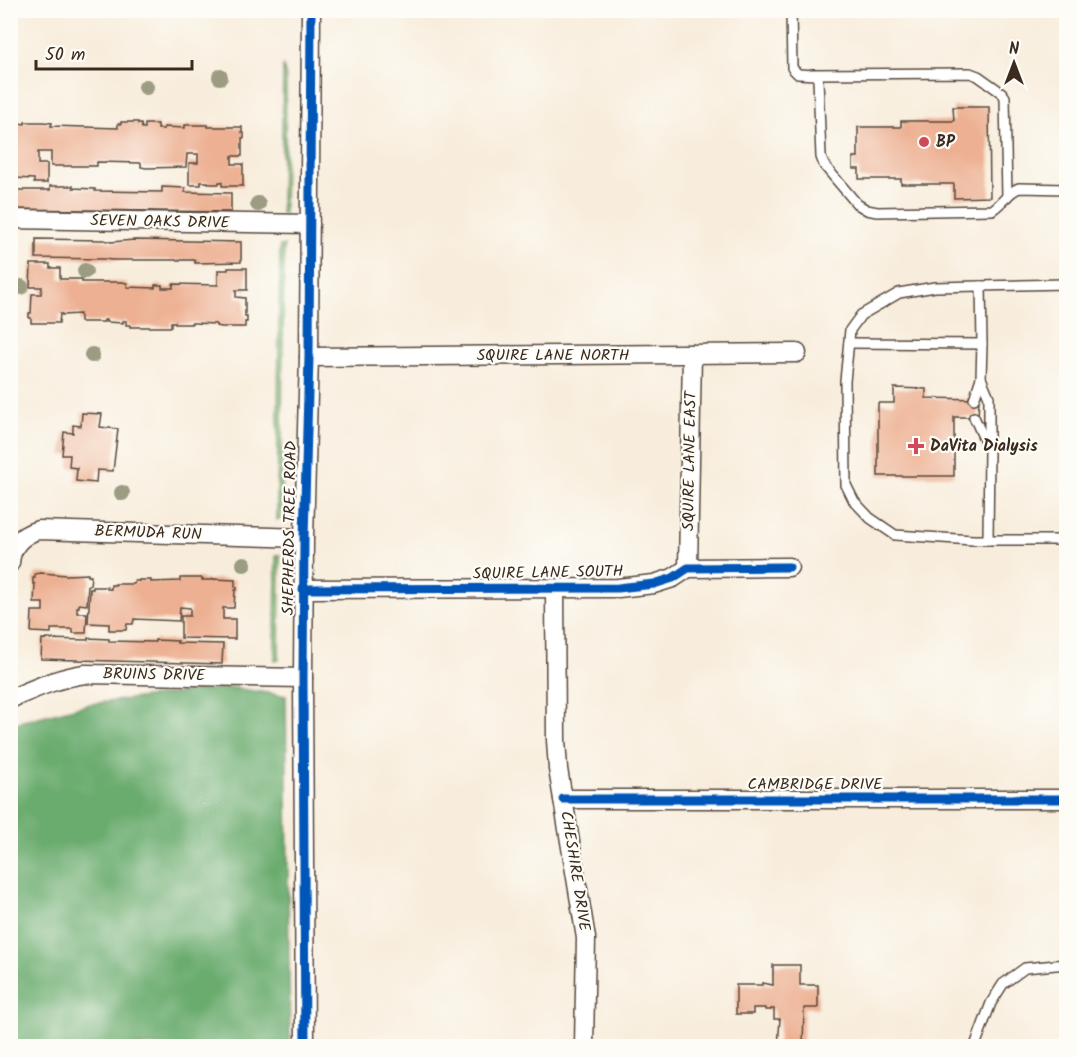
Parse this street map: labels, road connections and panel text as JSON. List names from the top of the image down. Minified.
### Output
{"streets":{"street":["SEVEN OAKS DRIVE","SQUIRE LANE NORTH","SQUIRE LANE EAST","SHEPHERDS TREE ROAD","BERMUDA RUN","SQUIRE LANE SOUTH","BRUINS DRIVE","CAMBRIDGE DRIVE","CHESHIRE DRIVE"]},"crossings":[["SEVEN OAKS DRIVE","SHEPHERDS TREE ROAD"],["SQUIRE LANE NORTH","SQUIRE LANE EAST"],["SQUIRE LANE NORTH","SHEPHERDS TREE ROAD"],["SQUIRE LANE EAST","SQUIRE LANE SOUTH"],["SHEPHERDS TREE ROAD","BERMUDA RUN"],["SHEPHERDS TREE ROAD","SQUIRE LANE SOUTH"],["SHEPHERDS TREE ROAD","BRUINS DRIVE"],["SQUIRE LANE SOUTH","CHESHIRE DRIVE"],["CAMBRIDGE DRIVE","CHESHIRE DRIVE"]],"places":{"other":["BP"],"health":["DaVita Dialysis"]},"scale_bar":"50 m","north":"top"}
